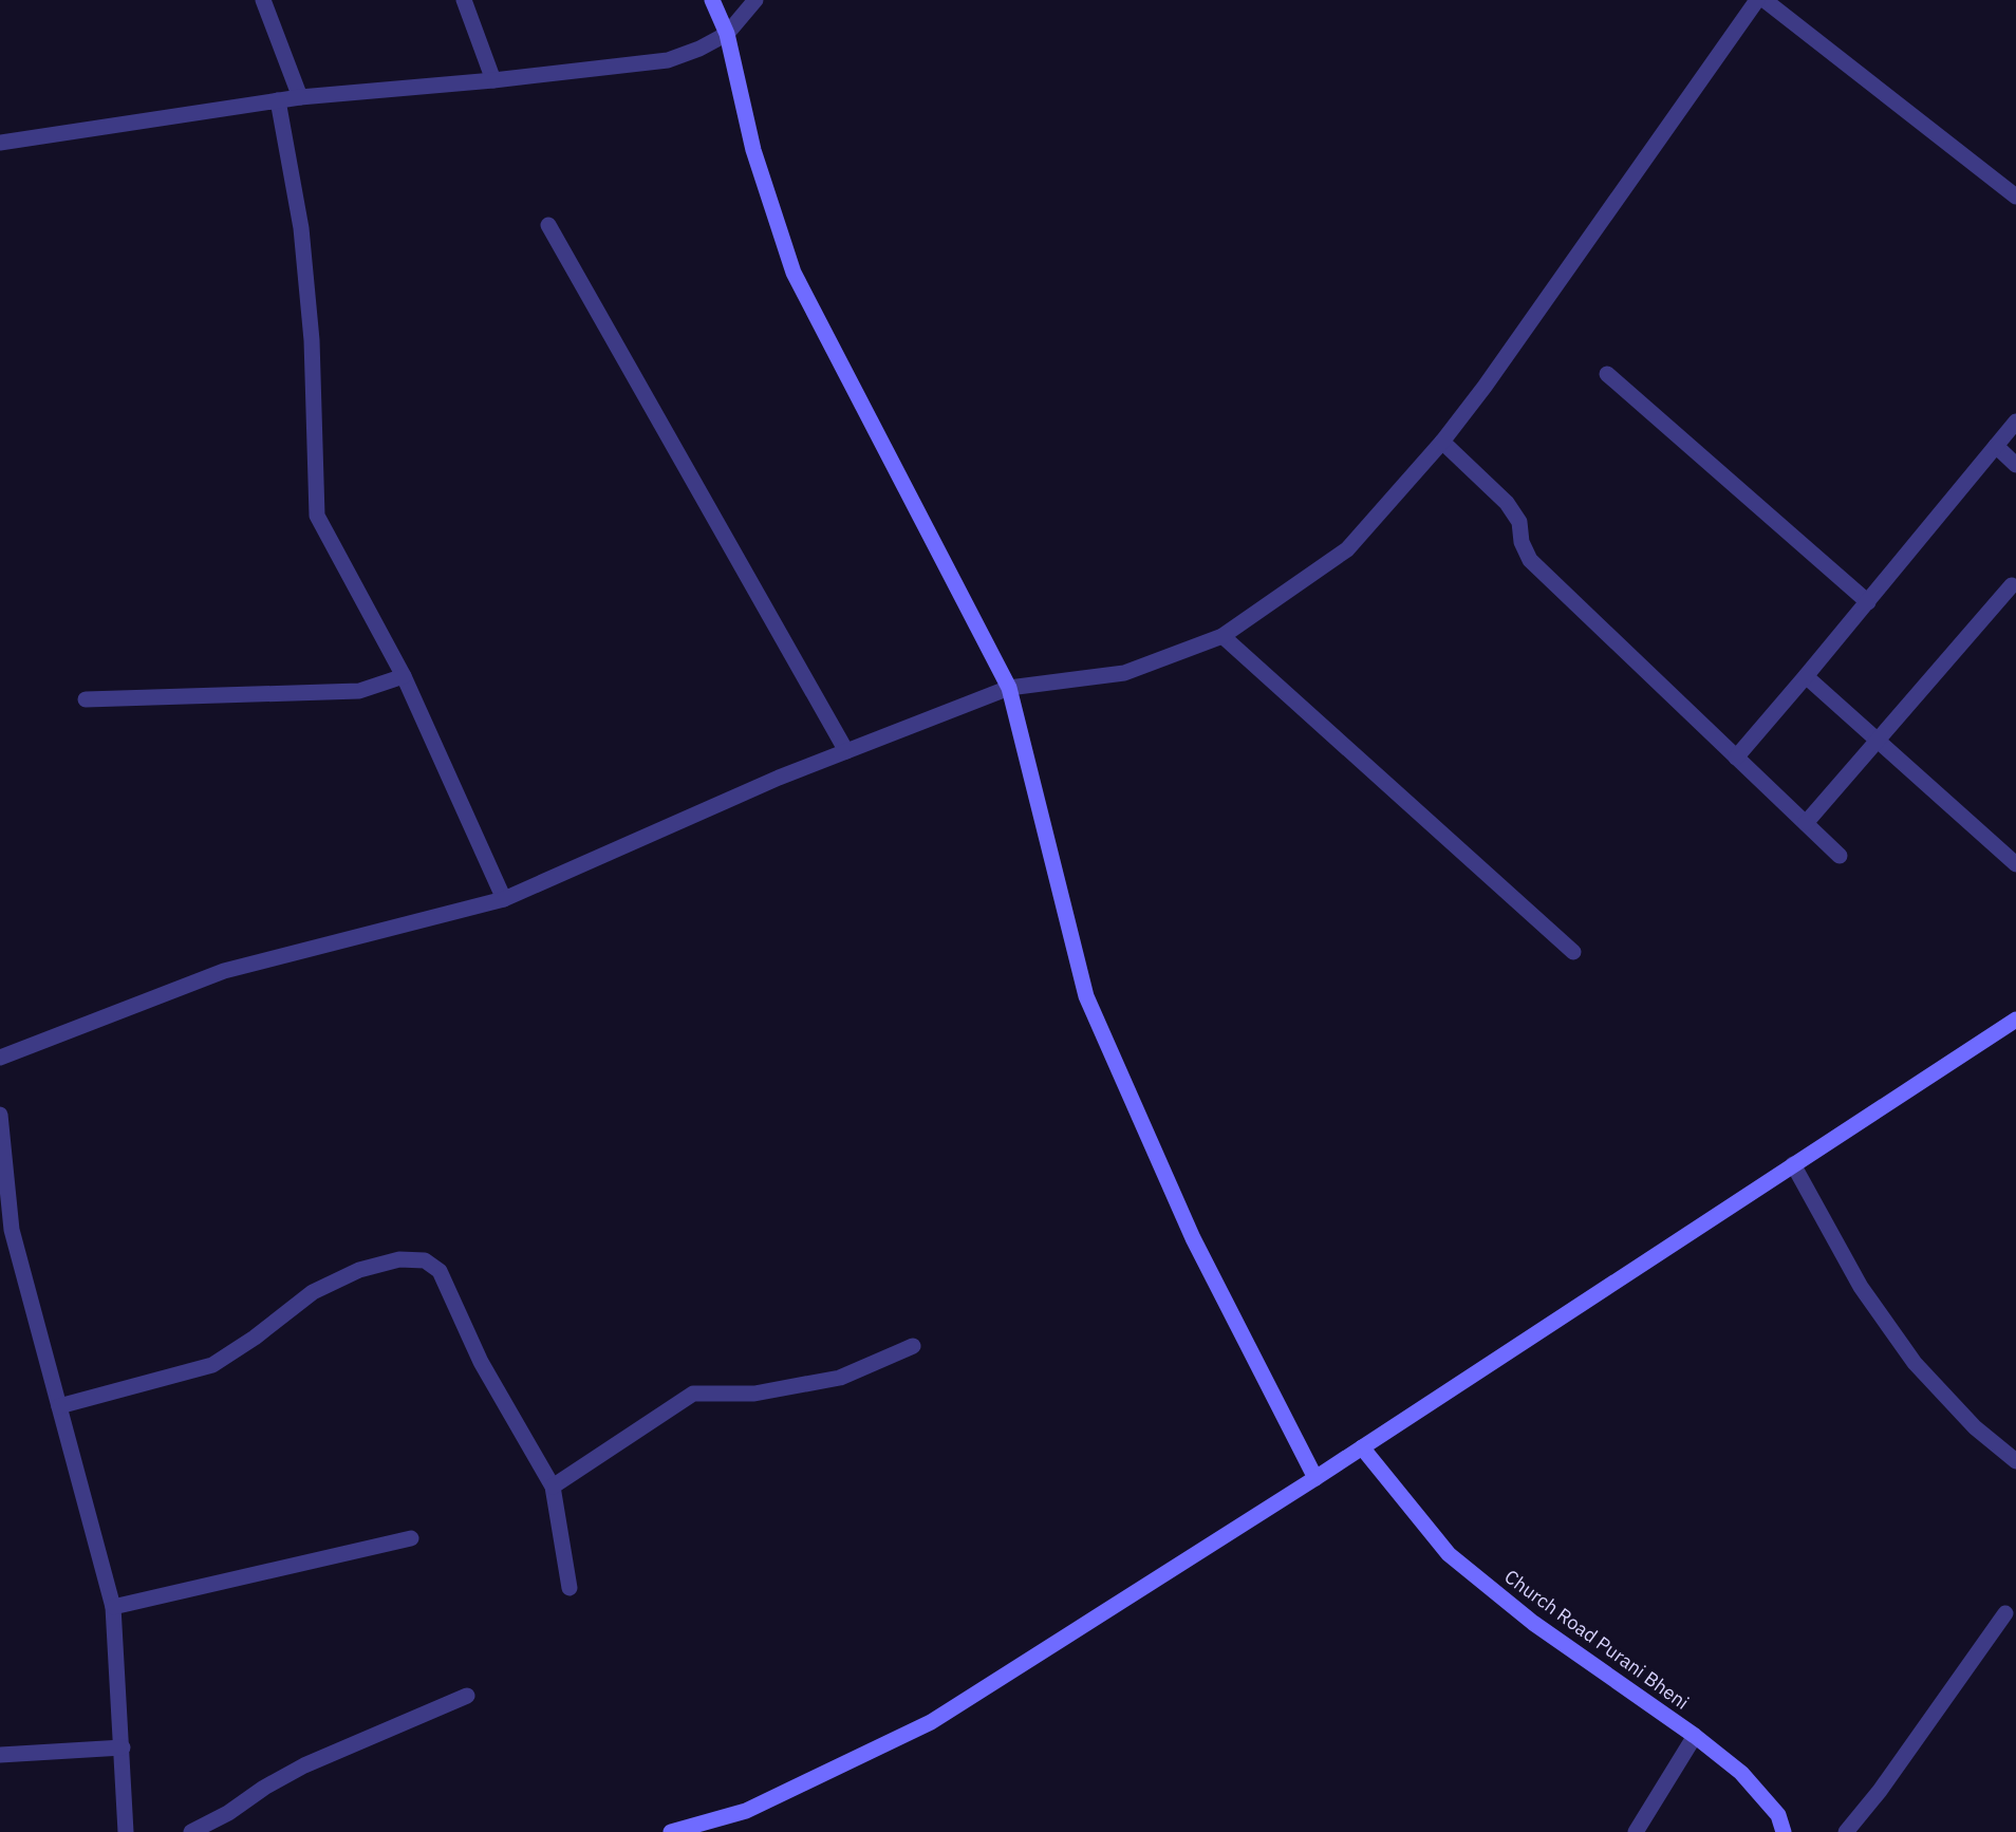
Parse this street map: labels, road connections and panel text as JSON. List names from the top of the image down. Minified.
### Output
{"streets":{"street":["Church Road Purani Bheni"]}}
